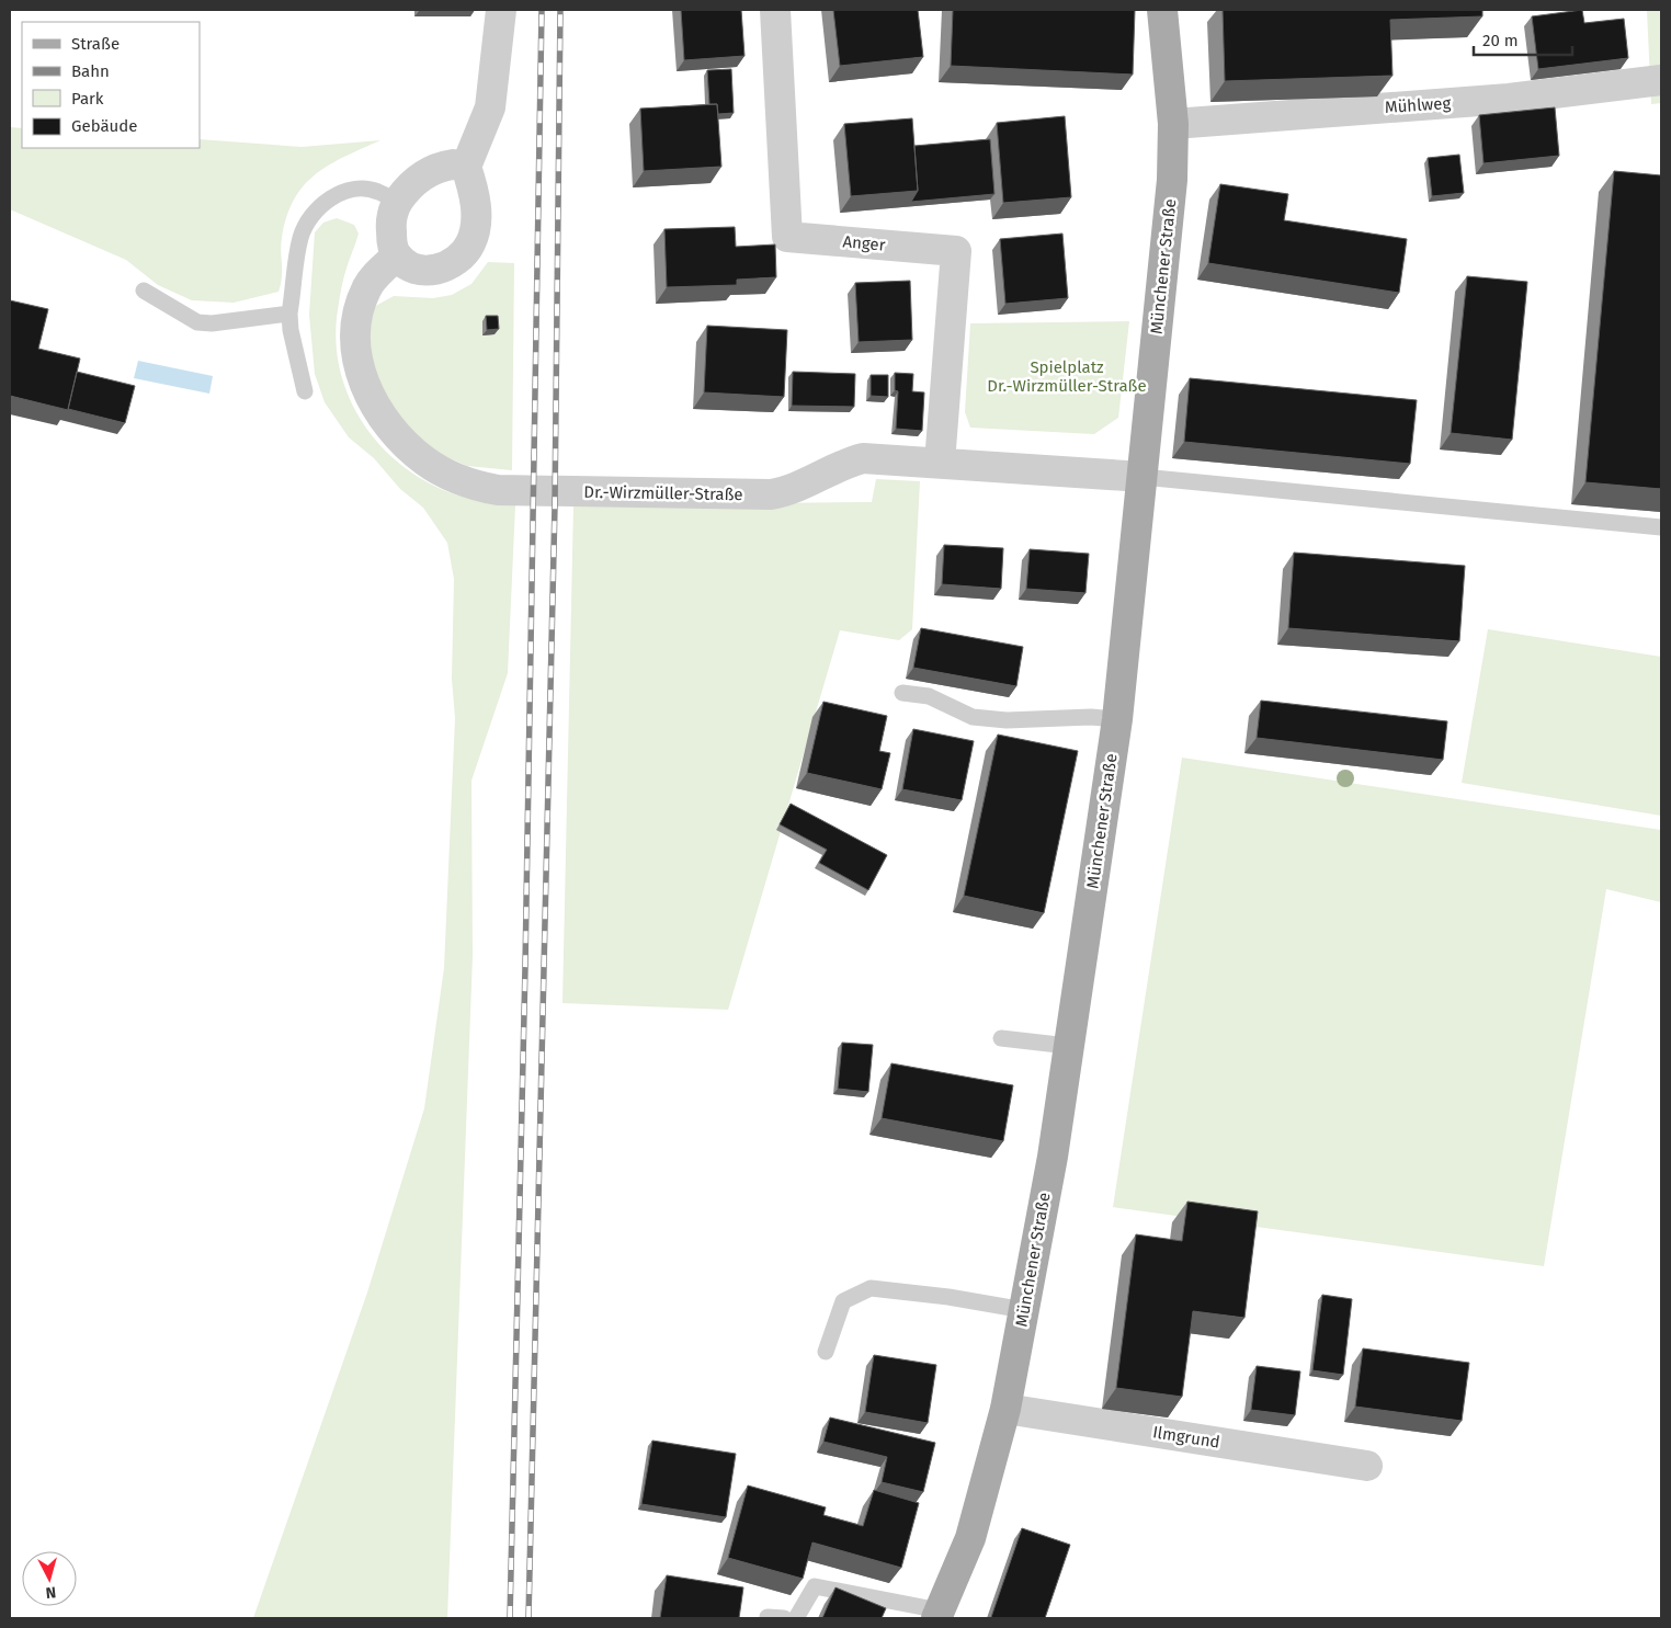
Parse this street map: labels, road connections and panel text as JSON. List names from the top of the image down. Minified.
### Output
{"streets":{"main road":["Münchener Straße"],"street":["Mühlweg","Anger","Dr.-Wirzmüller-Straße","Ilmgrund"]},"crossings":[["Mühlweg","Münchener Straße"],["Anger","Dr.-Wirzmüller-Straße"],["Münchener Straße","Dr.-Wirzmüller-Straße"],["Münchener Straße","Ilmgrund"]],"parks":["Spielplatz Dr.-Wirzmüller-Straße"],"legend":["Straße","Bahn","Park","Gebäude"],"scale_bar":"20 m","north":"bottom"}
